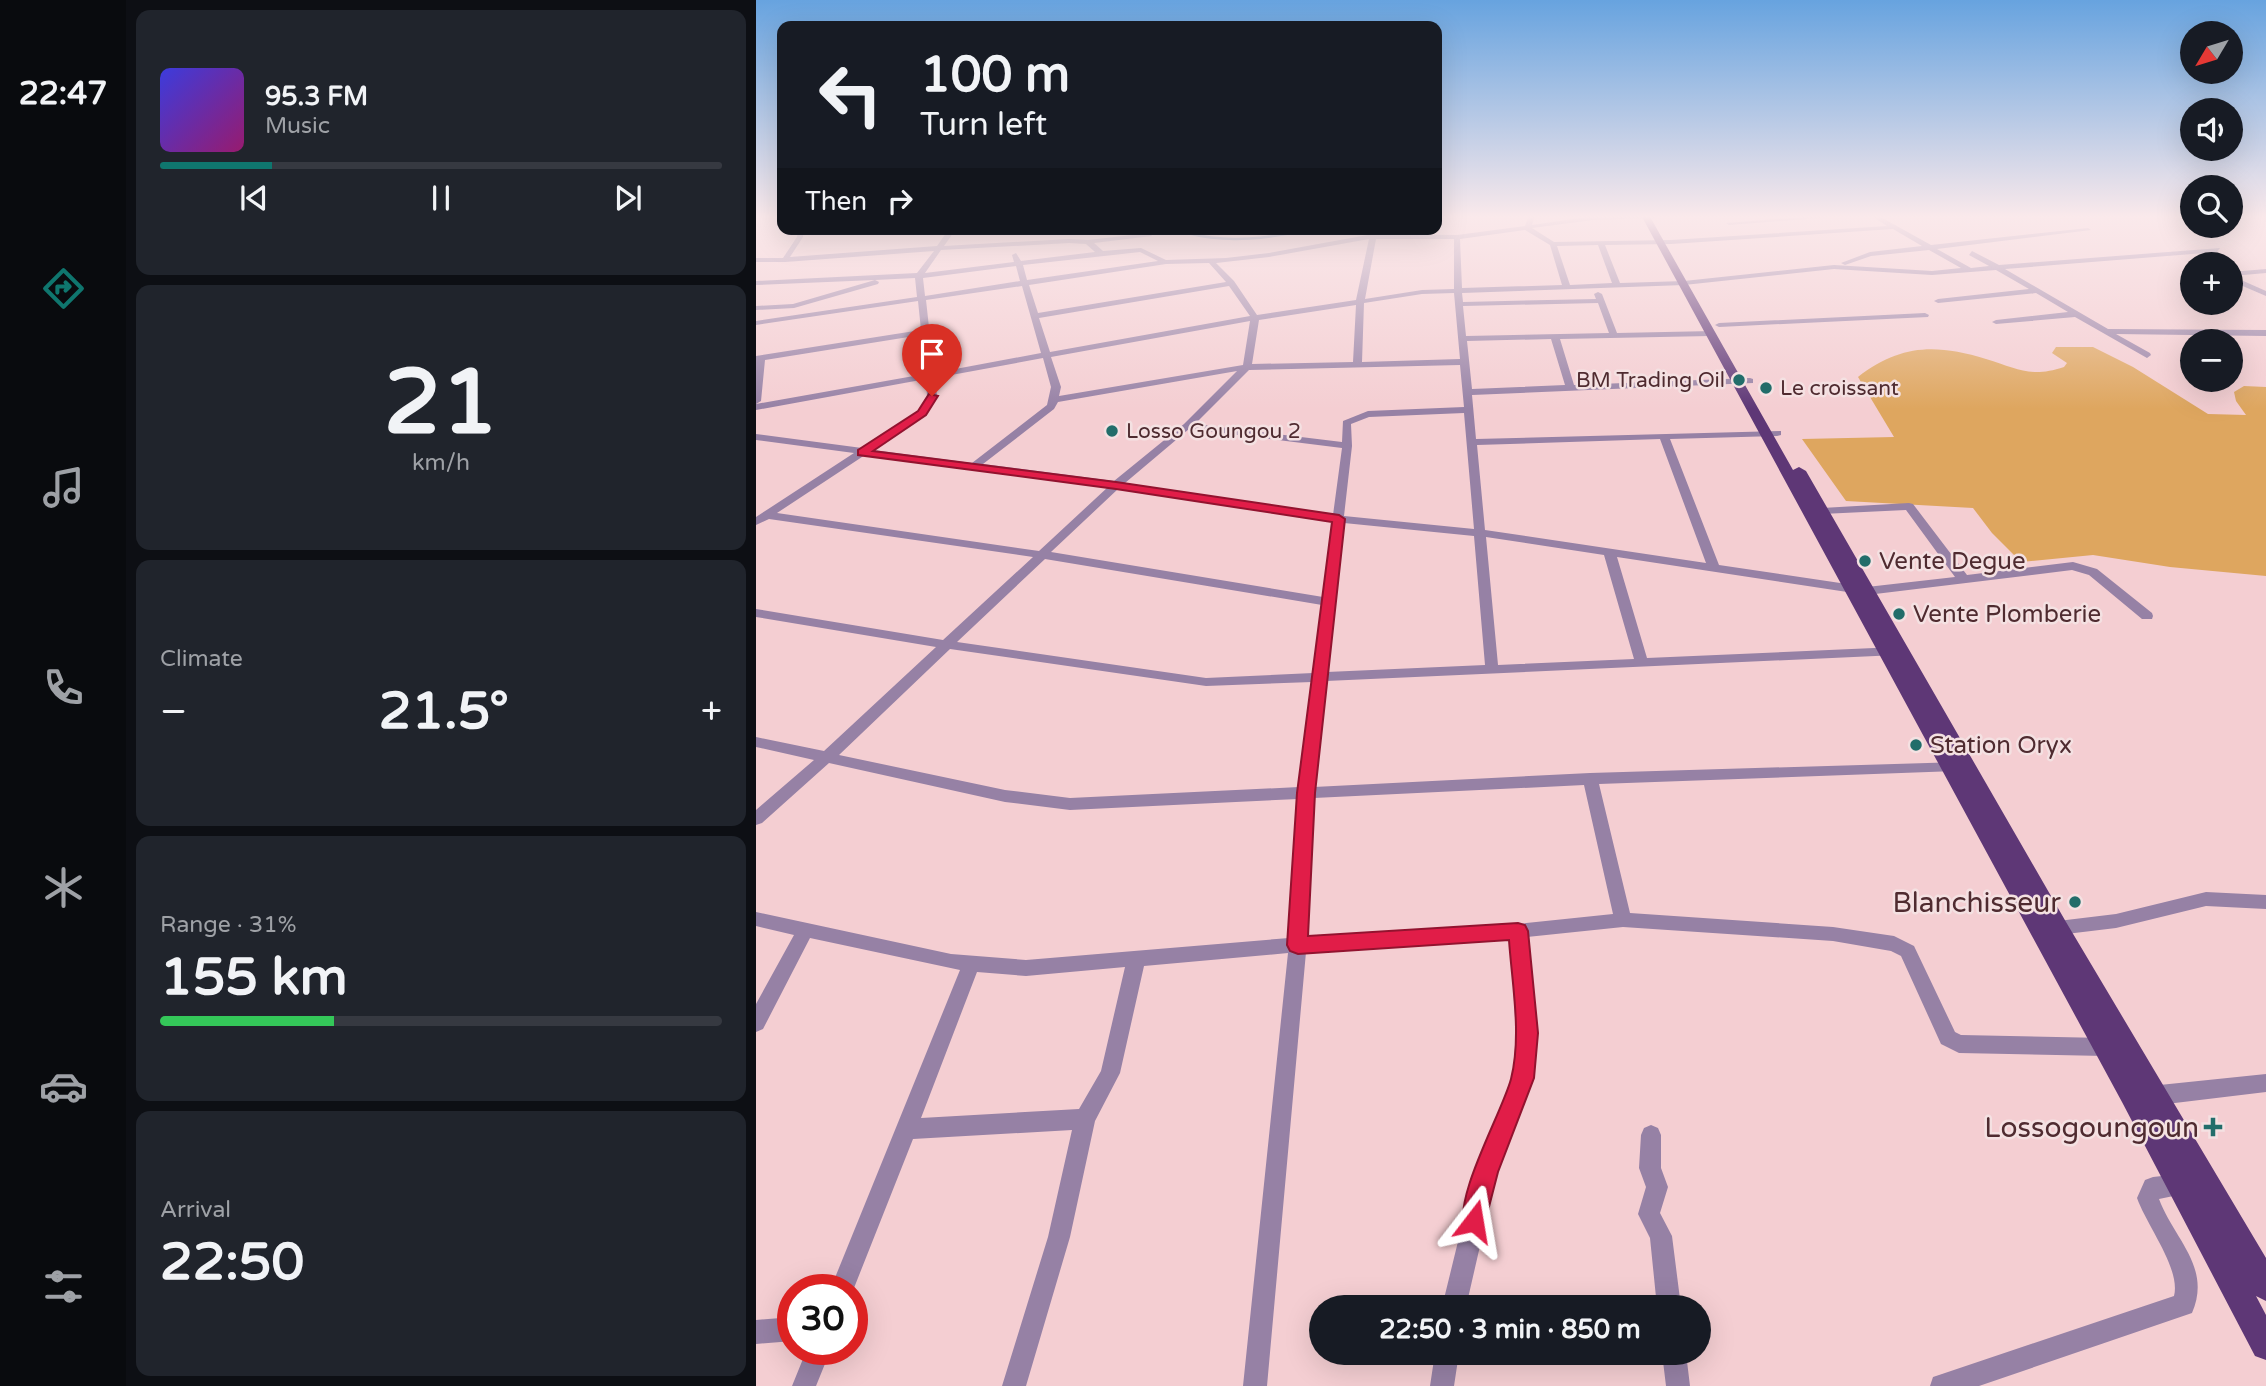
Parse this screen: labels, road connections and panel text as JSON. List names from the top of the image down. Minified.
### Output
{"places":{"other":["BM Trading Oil","Le croissant","Losso Goungou 2","Vente Degue","Vente Plomberie","Station Oryx","Blanchisseur"],"health":["Lossogoungoun"]},"north":"bottom left","page":{"tabs":"22:47","map_buttons":["+","−"],"turn":["100 m","Turn left"],"song":["95.3 FM","Music"],"then":"Then","tile":[["21","km/h"],"Climate",["Range · 31%","155 km"],["Arrival","22:50"]],"heat":["−","21.5°","+"],"limit":"30","trip":"22:50 · 3 min · 850 m"}}
